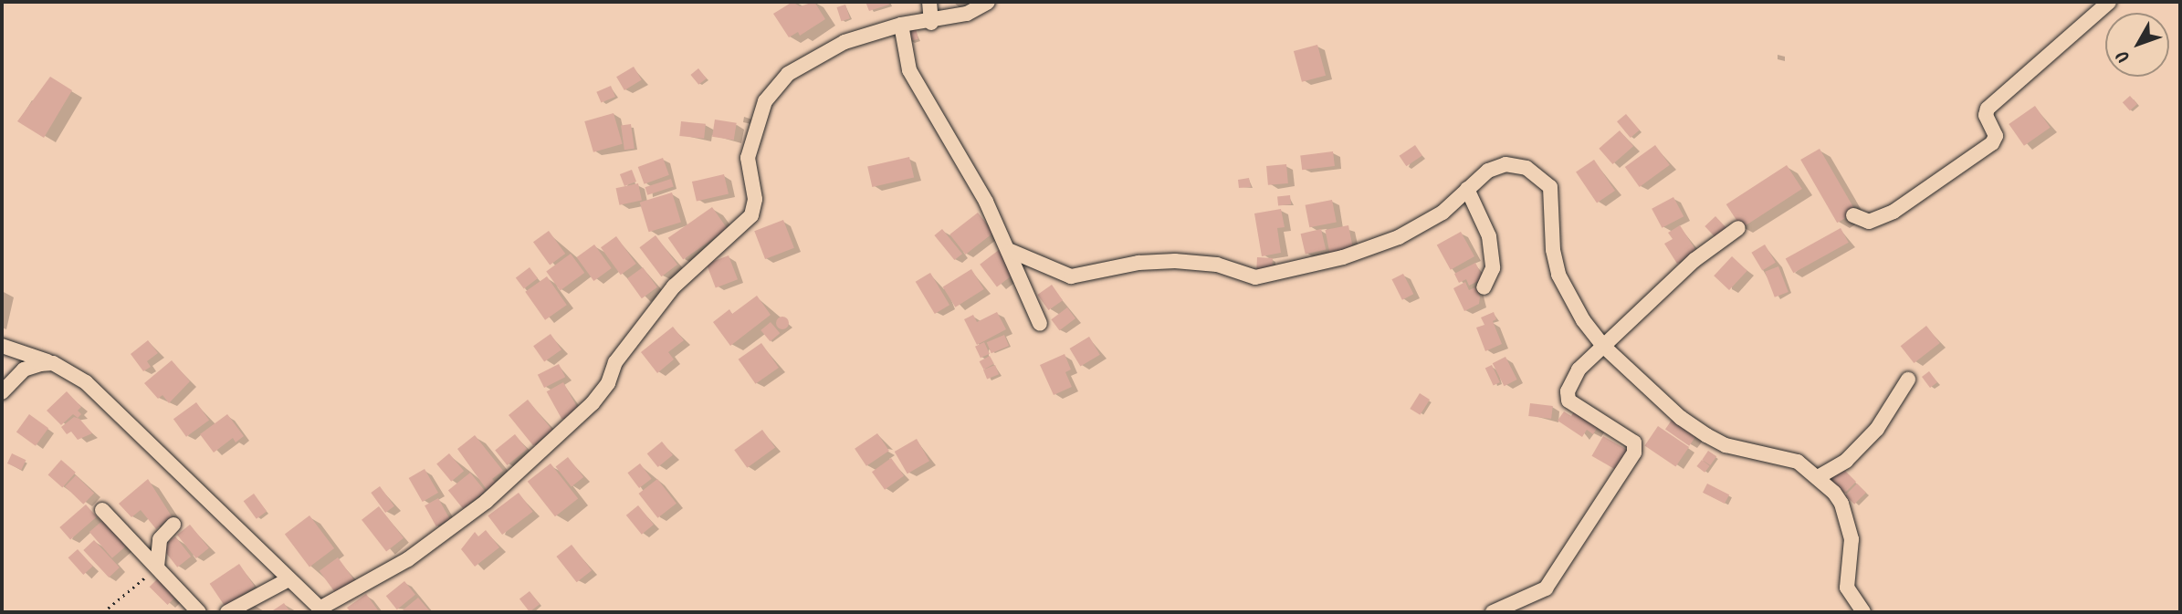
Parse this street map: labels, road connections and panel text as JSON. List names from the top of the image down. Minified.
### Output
{"north":"bottom left"}
